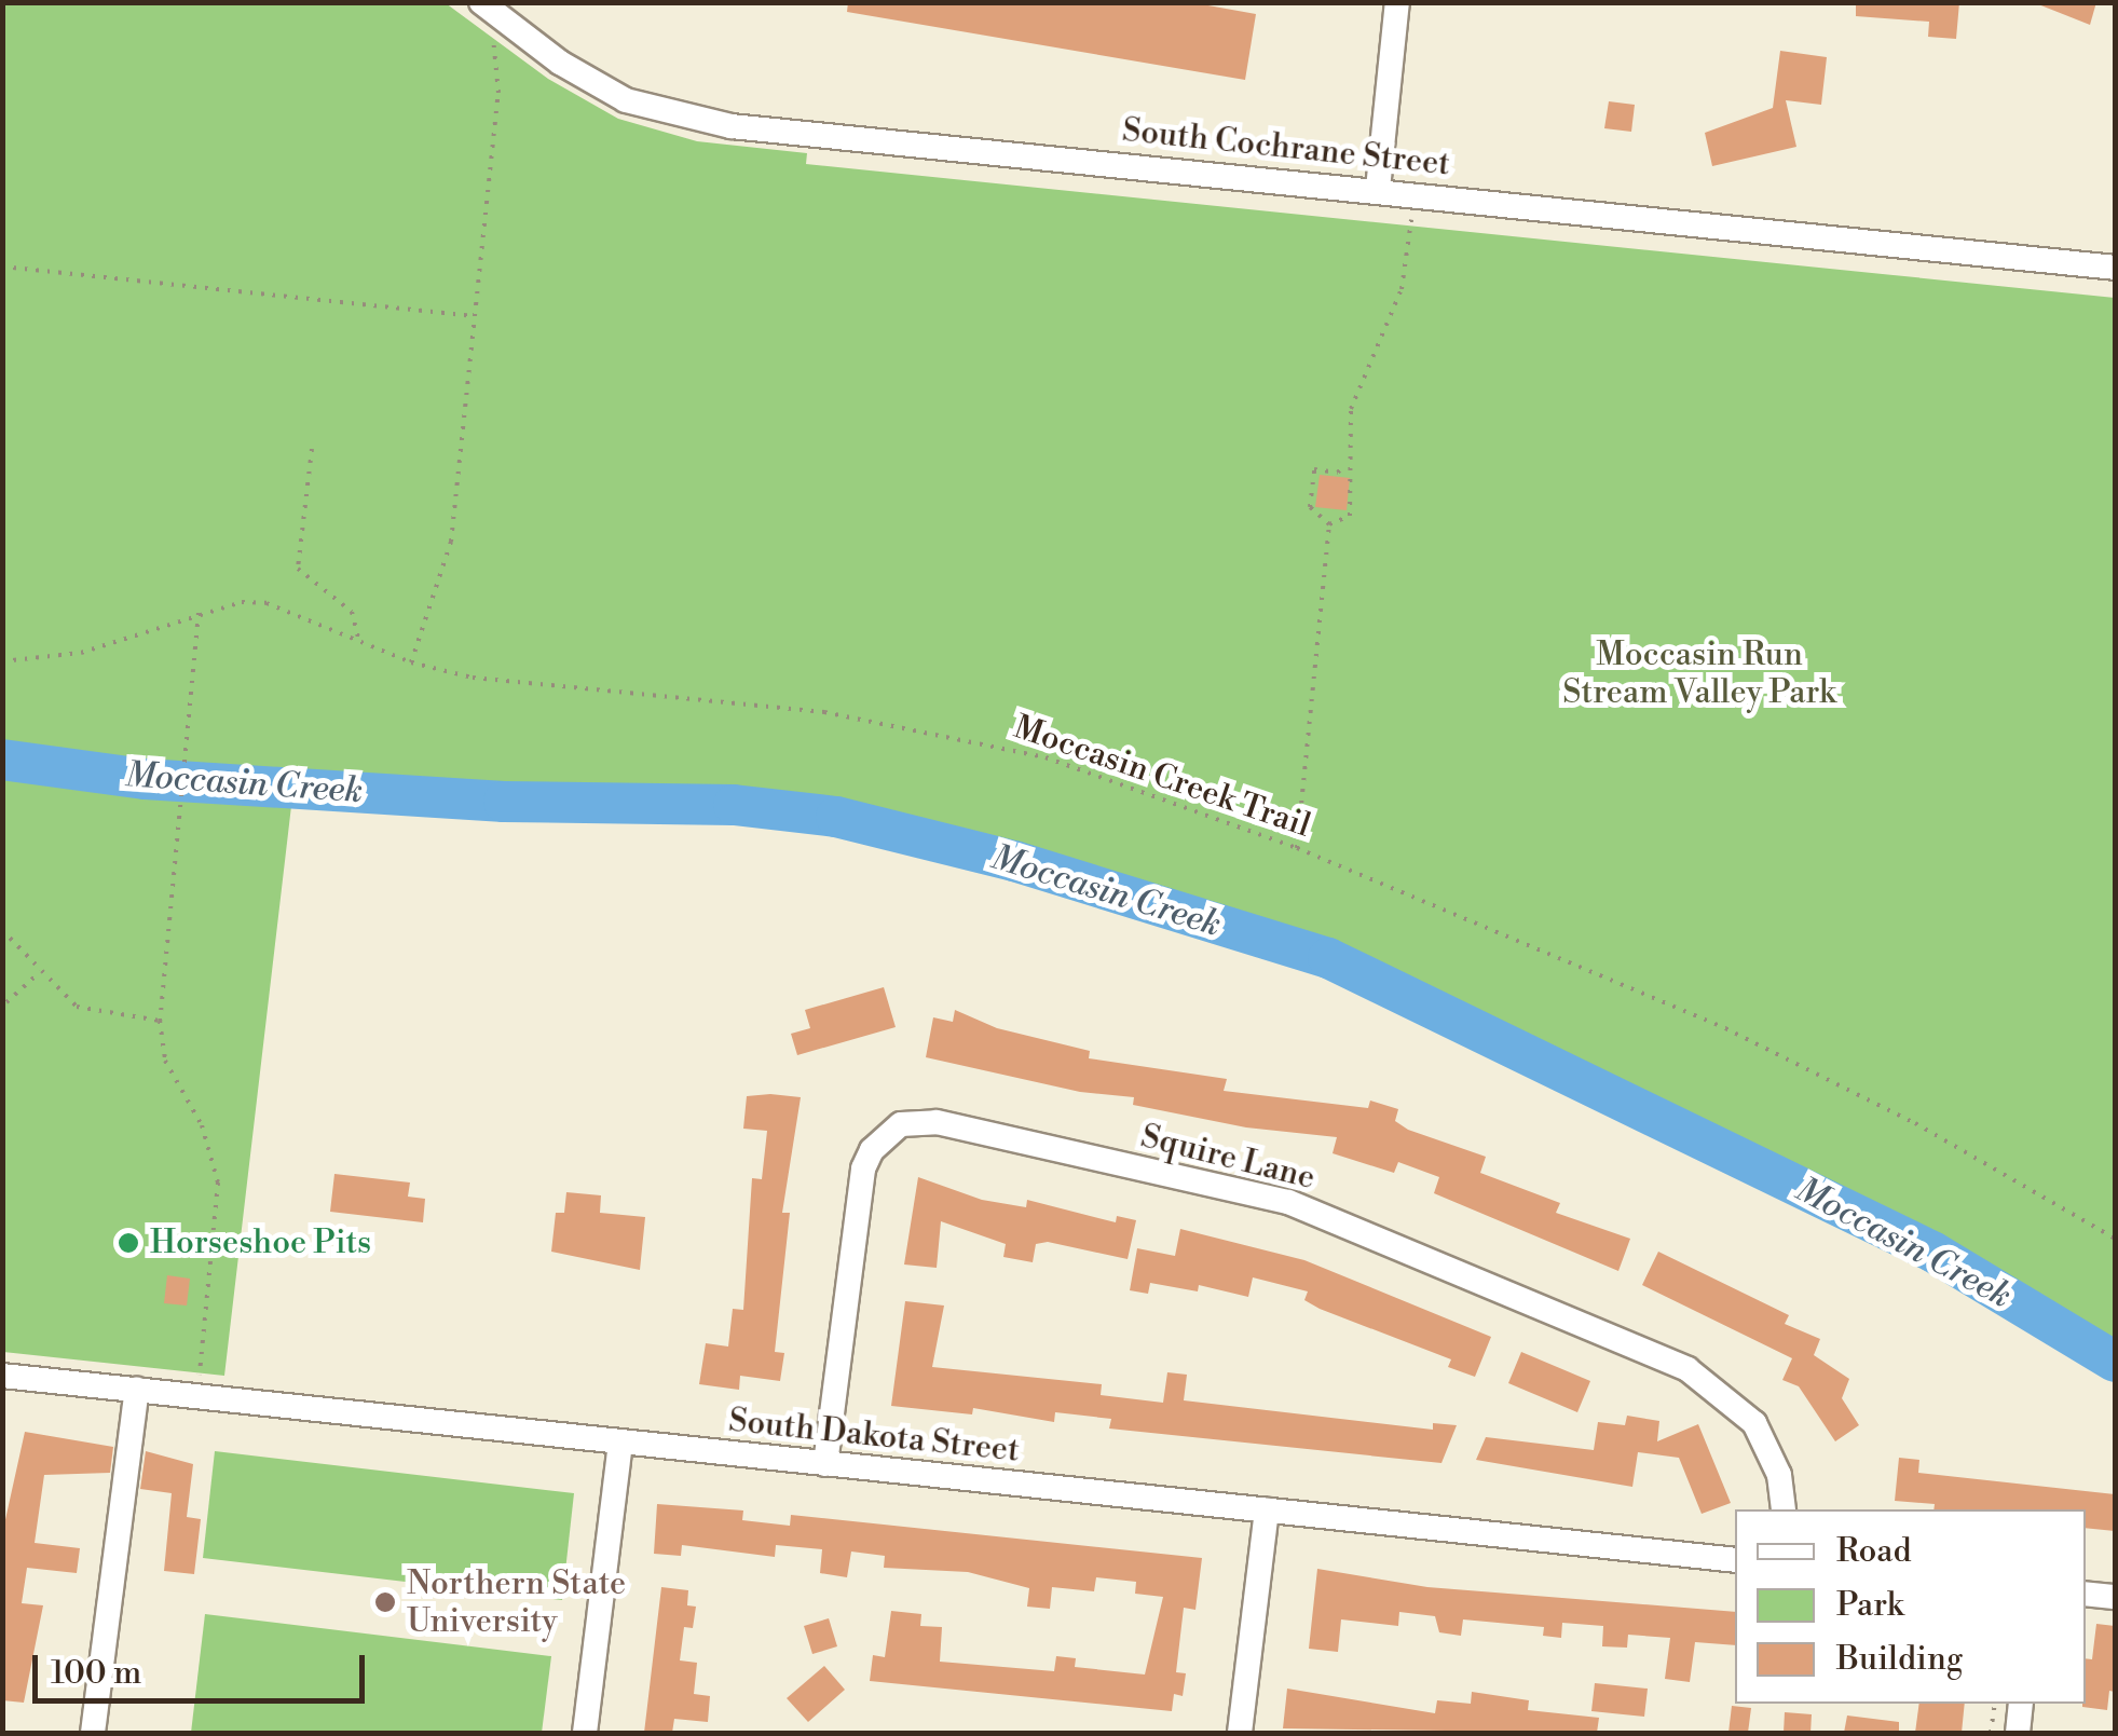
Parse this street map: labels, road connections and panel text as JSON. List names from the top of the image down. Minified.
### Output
{"streets":{"street":["South Cochrane Street","Squire Lane","South Dakota Street"],"path":["Moccasin Creek Trail"]},"crossings":[["Squire Lane","South Dakota Street"]],"water":["Moccasin Creek"],"parks":["Moccasin Run Stream Valley Park"],"places":["Horseshoe Pits","Northern State University"],"legend":["Road","Park","Building"],"scale_bar":"100 m"}
